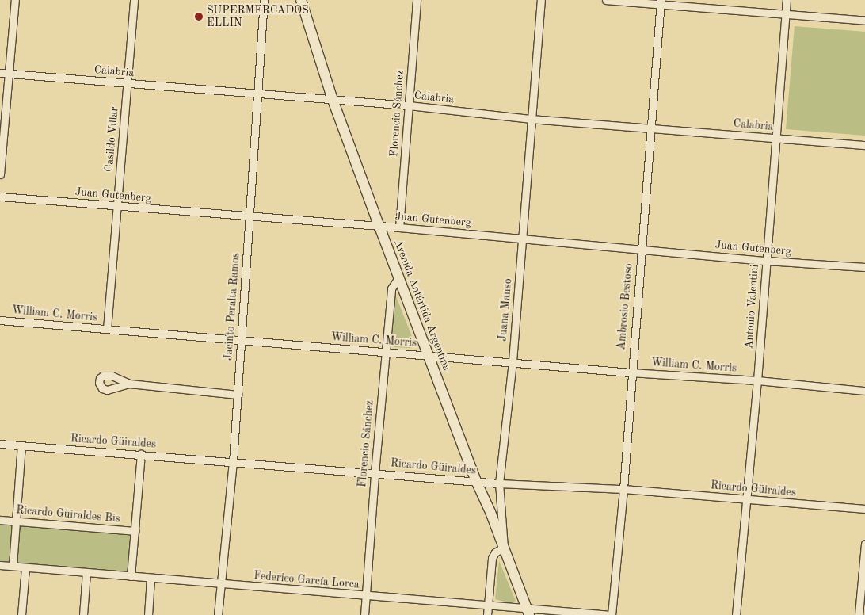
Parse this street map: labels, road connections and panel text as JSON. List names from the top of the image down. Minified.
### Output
{"streets":{"main road":["Avenida Antártida Argentina"],"street":["Calabria","Florencio Sánchez","Casildo Villar","Juan Gutenberg","Jacinto Peralta Ramos","Ambrosio Bestoso","Antonio Valentini","Juana Manso","William C. Morris","Ricardo Güiraldes","Ricardo Güiraldes Bis","Federico García Lorca"]},"crossings":[["Calabria","Florencio Sánchez"],["Calabria","Casildo Villar"],["Calabria","Avenida Antártida Argentina"],["Calabria","Jacinto Peralta Ramos"],["Calabria","Ambrosio Bestoso"],["Calabria","Antonio Valentini"],["Calabria","Juana Manso"],["Florencio Sánchez","Juan Gutenberg"],["Florencio Sánchez","Avenida Antártida Argentina"],["Florencio Sánchez","William C. Morris"],["Florencio Sánchez","Ricardo Güiraldes"],["Florencio Sánchez","Federico García Lorca"],["Casildo Villar","Juan Gutenberg"],["Casildo Villar","William C. Morris"],["Juan Gutenberg","Avenida Antártida Argentina"],["Juan Gutenberg","Jacinto Peralta Ramos"],["Juan Gutenberg","Ambrosio Bestoso"],["Juan Gutenberg","Antonio Valentini"],["Juan Gutenberg","Juana Manso"],["Avenida Antártida Argentina","Juana Manso"],["Avenida Antártida Argentina","William C. Morris"],["Avenida Antártida Argentina","Ricardo Güiraldes"],["Avenida Antártida Argentina","Federico García Lorca"],["Jacinto Peralta Ramos","William C. Morris"],["Jacinto Peralta Ramos","Ricardo Güiraldes"],["Jacinto Peralta Ramos","Federico García Lorca"],["Ambrosio Bestoso","William C. Morris"],["Ambrosio Bestoso","Ricardo Güiraldes"],["Ambrosio Bestoso","Federico García Lorca"],["Antonio Valentini","William C. Morris"],["Antonio Valentini","Ricardo Güiraldes"],["Juana Manso","William C. Morris"],["Juana Manso","Ricardo Güiraldes"]],"places":["SUPERMERCADOS ELLIN"]}
